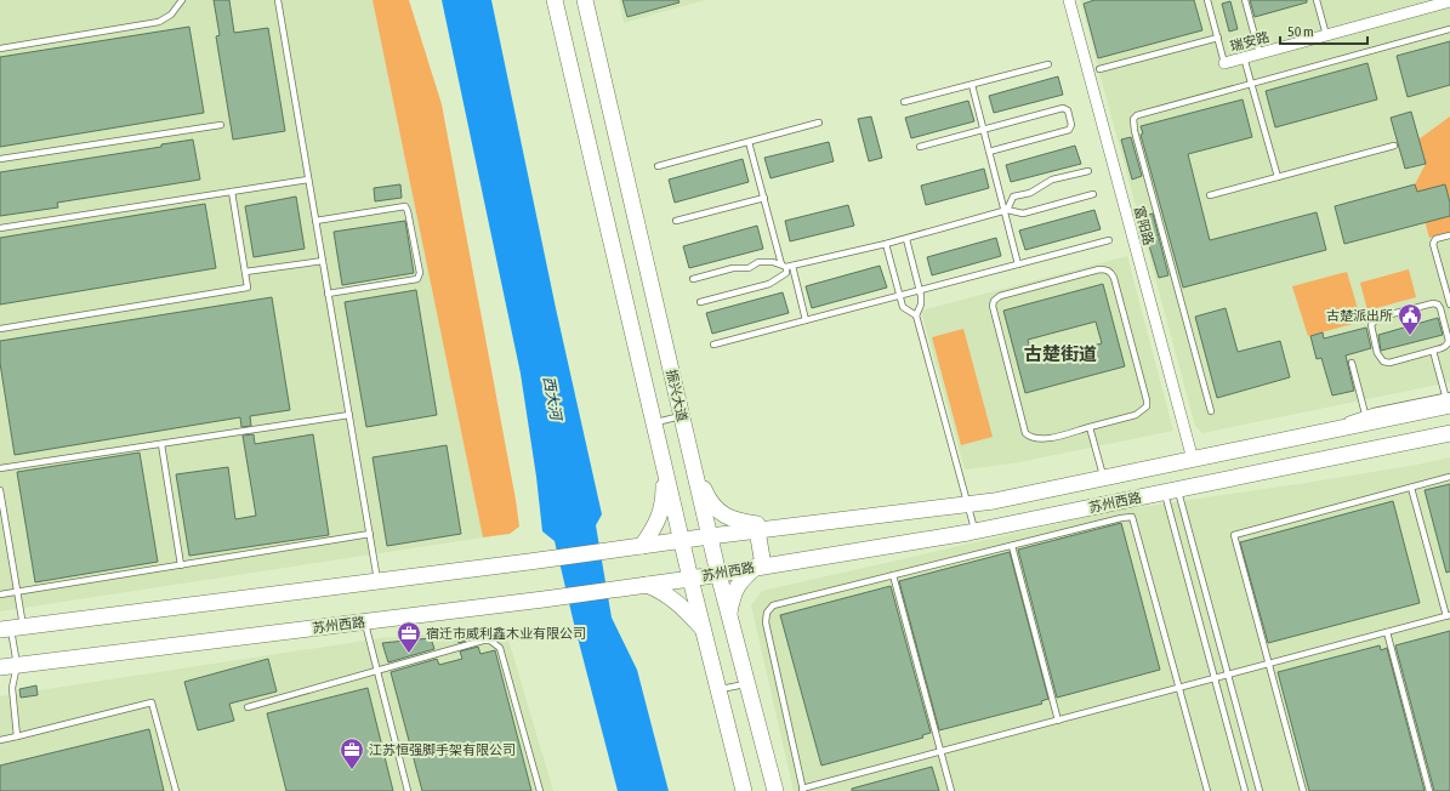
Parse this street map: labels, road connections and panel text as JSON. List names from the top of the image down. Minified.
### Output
{"streets":{"main road":["振兴大道","苏州西路"],"street":["瑞安路","富阳路"]},"crossings":[["富阳路","苏州西路"],["振兴大道","苏州西路"]],"districts":["古楚街道"],"water":["西大河"],"places":{"public building":["古楚派出所"],"office":["宿迁市威利鑫木业有限公司","江苏恒强脚手架有限公司"]},"scale_bar":"50 m"}
